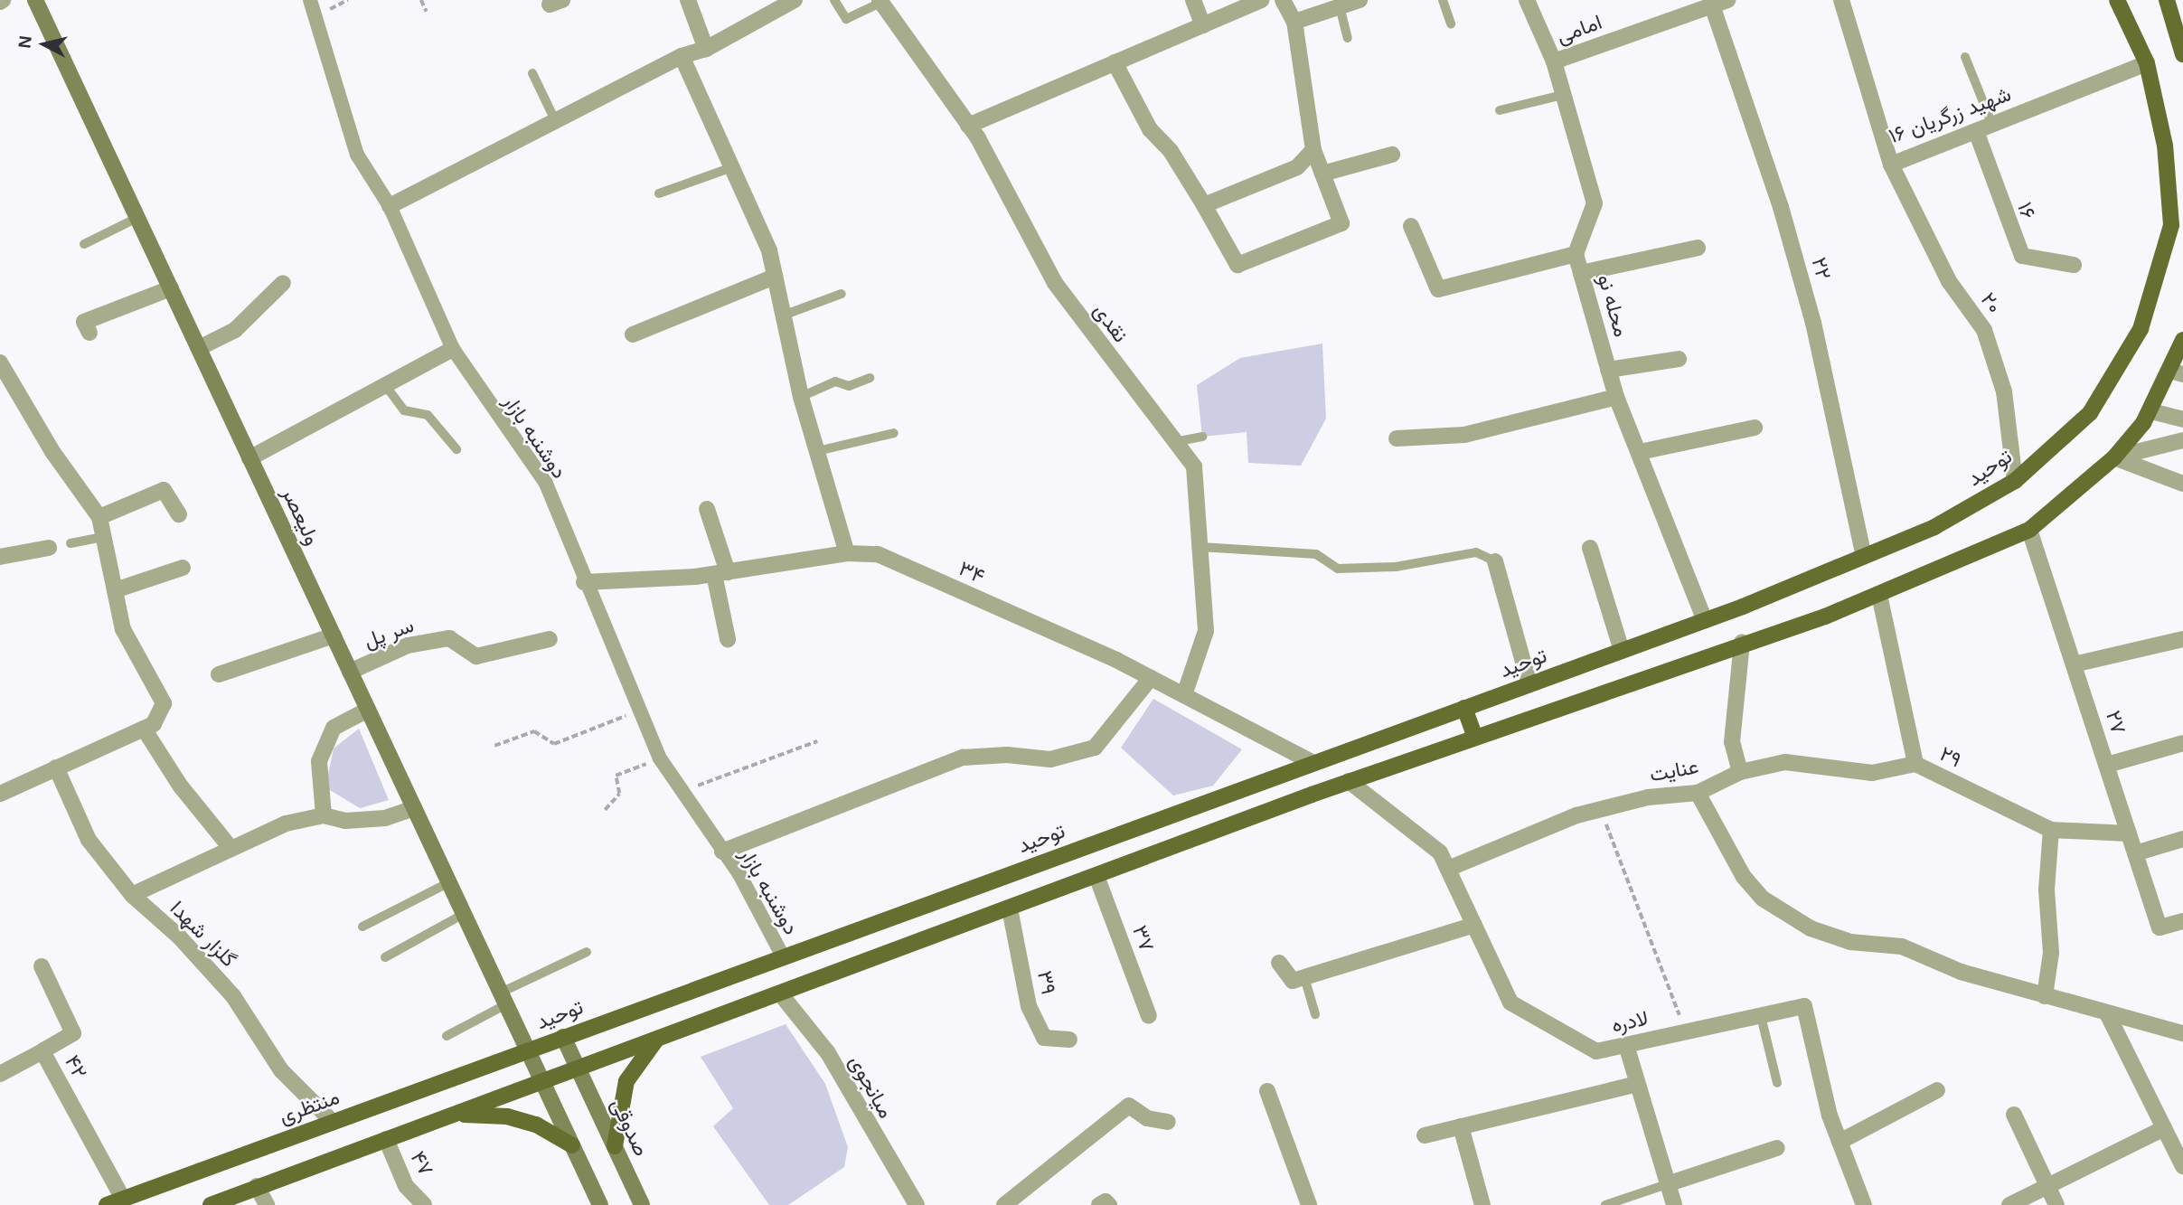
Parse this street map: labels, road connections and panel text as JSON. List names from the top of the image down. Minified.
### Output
{"streets":{"main road":["توحید","ولیعصر","منتظری","صدوقی"],"street":["امامی","۱۶ شهید زرگریان","۱۶","۲۲","۲۰","محله نو","نقدی","دوشنبه بازار","۳۴","سر پل","۲۷","۲۹","عنایت","گلزار شهدا","۳۷","۳۹","لادره","۴۲","میانجوی","۴۷"]},"crossings":[["امامی","۲۲"],["امامی","محله نو"],["۱۶ شهید زرگریان","۱۶"],["۱۶ شهید زرگریان","۲۰"],["۱۶ شهید زرگریان","توحید"],["۲۲","توحید"],["۲۰","توحید"],["محله نو","توحید"],["نقدی","۳۴"],["دوشنبه بازار","توحید"],["دوشنبه بازار","۳۴"],["توحید","ولیعصر"],["توحید","۳۴"],["توحید","منتظری"],["توحید","صدوقی"],["ولیعصر","سر پل"],["ولیعصر","منتظری"],["۲۷","۲۹"],["۲۹","عنایت"],["عنایت","لادره"],["گلزار شهدا","منتظری"],["۴۲","منتظری"]],"north":"left"}
